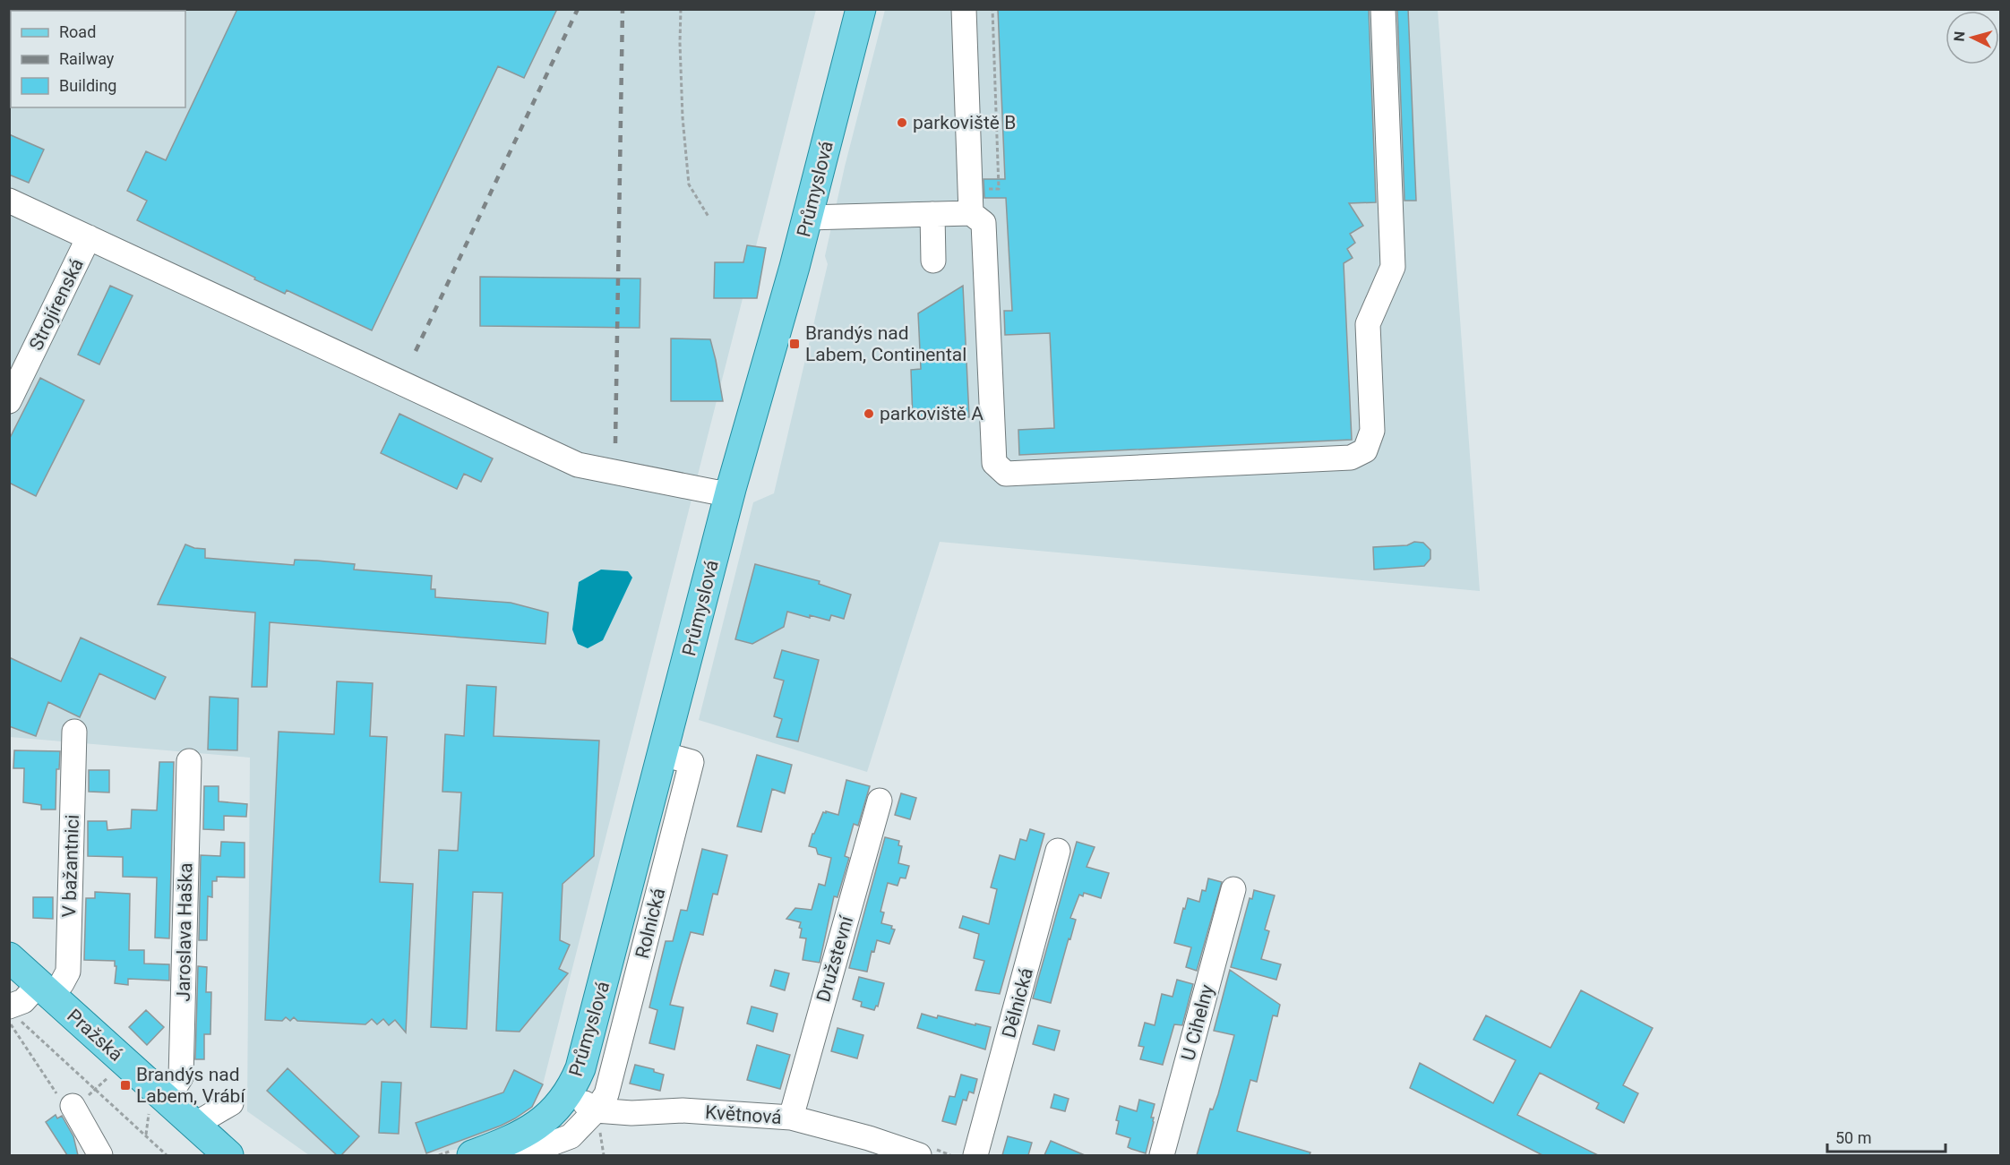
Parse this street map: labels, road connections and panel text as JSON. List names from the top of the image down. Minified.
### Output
{"streets":{"main road":["Průmyslová","Pražská"],"street":["Strojírenská","V bažantnici","Rolnická","Jaroslava Haška","Družstevní","Dělnická","U Cihelny","Květnová"]},"crossings":[["Průmyslová","Rolnická"],["V bažantnici","Pražská"],["Rolnická","Květnová"],["Jaroslava Haška","Pražská"],["Družstevní","Květnová"]],"places":{"other":["parkoviště B","parkoviště A"],"transit":["Brandýs nad Labem, Continental","Brandýs nad Labem, Vrábí"]},"legend":["Road","Railway","Building"],"scale_bar":"50 m","north":"left"}
